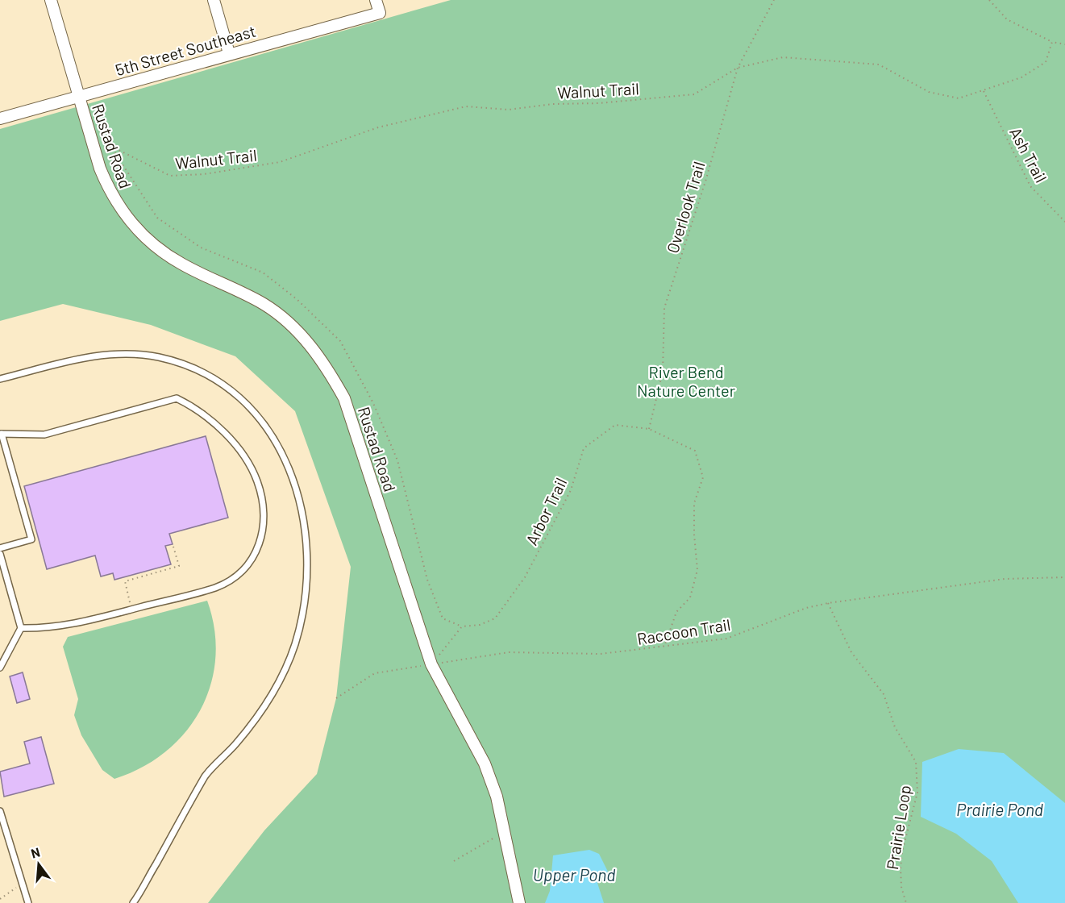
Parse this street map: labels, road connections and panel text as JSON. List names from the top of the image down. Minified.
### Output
{"streets":{"street":["5th Street Southeast","Rustad Road"],"path":["Walnut Trail","Ash Trail","Overlook Trail","Arbor Trail","Raccoon Trail","Prairie Loop"]},"crossings":[["5th Street Southeast","Rustad Road"],["Walnut Trail","Ash Trail"],["Walnut Trail","Overlook Trail"],["Rustad Road","Raccoon Trail"],["Overlook Trail","Arbor Trail"],["Arbor Trail","Raccoon Trail"],["Raccoon Trail","Prairie Loop"]],"water":["Prairie Pond","Upper Pond"],"parks":["River Bend Nature Center"],"north":"top"}
